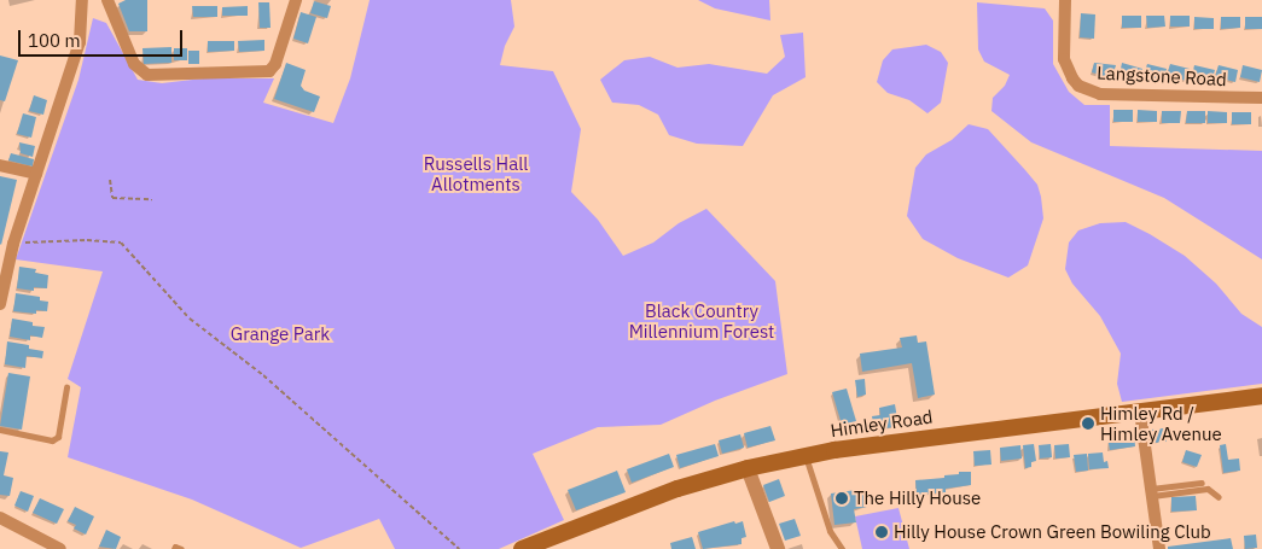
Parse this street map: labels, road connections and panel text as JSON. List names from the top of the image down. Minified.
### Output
{"streets":{"main road":["Himley Road"],"street":["Langstone Road"]},"parks":["Russells Hall Allotments","Black Country Millennium Forest","Grange Park"],"places":["Himley Rd / Himley Avenue","The Hilly House","Hilly House Crown Green Bowiling Club"],"scale_bar":"100 m"}
